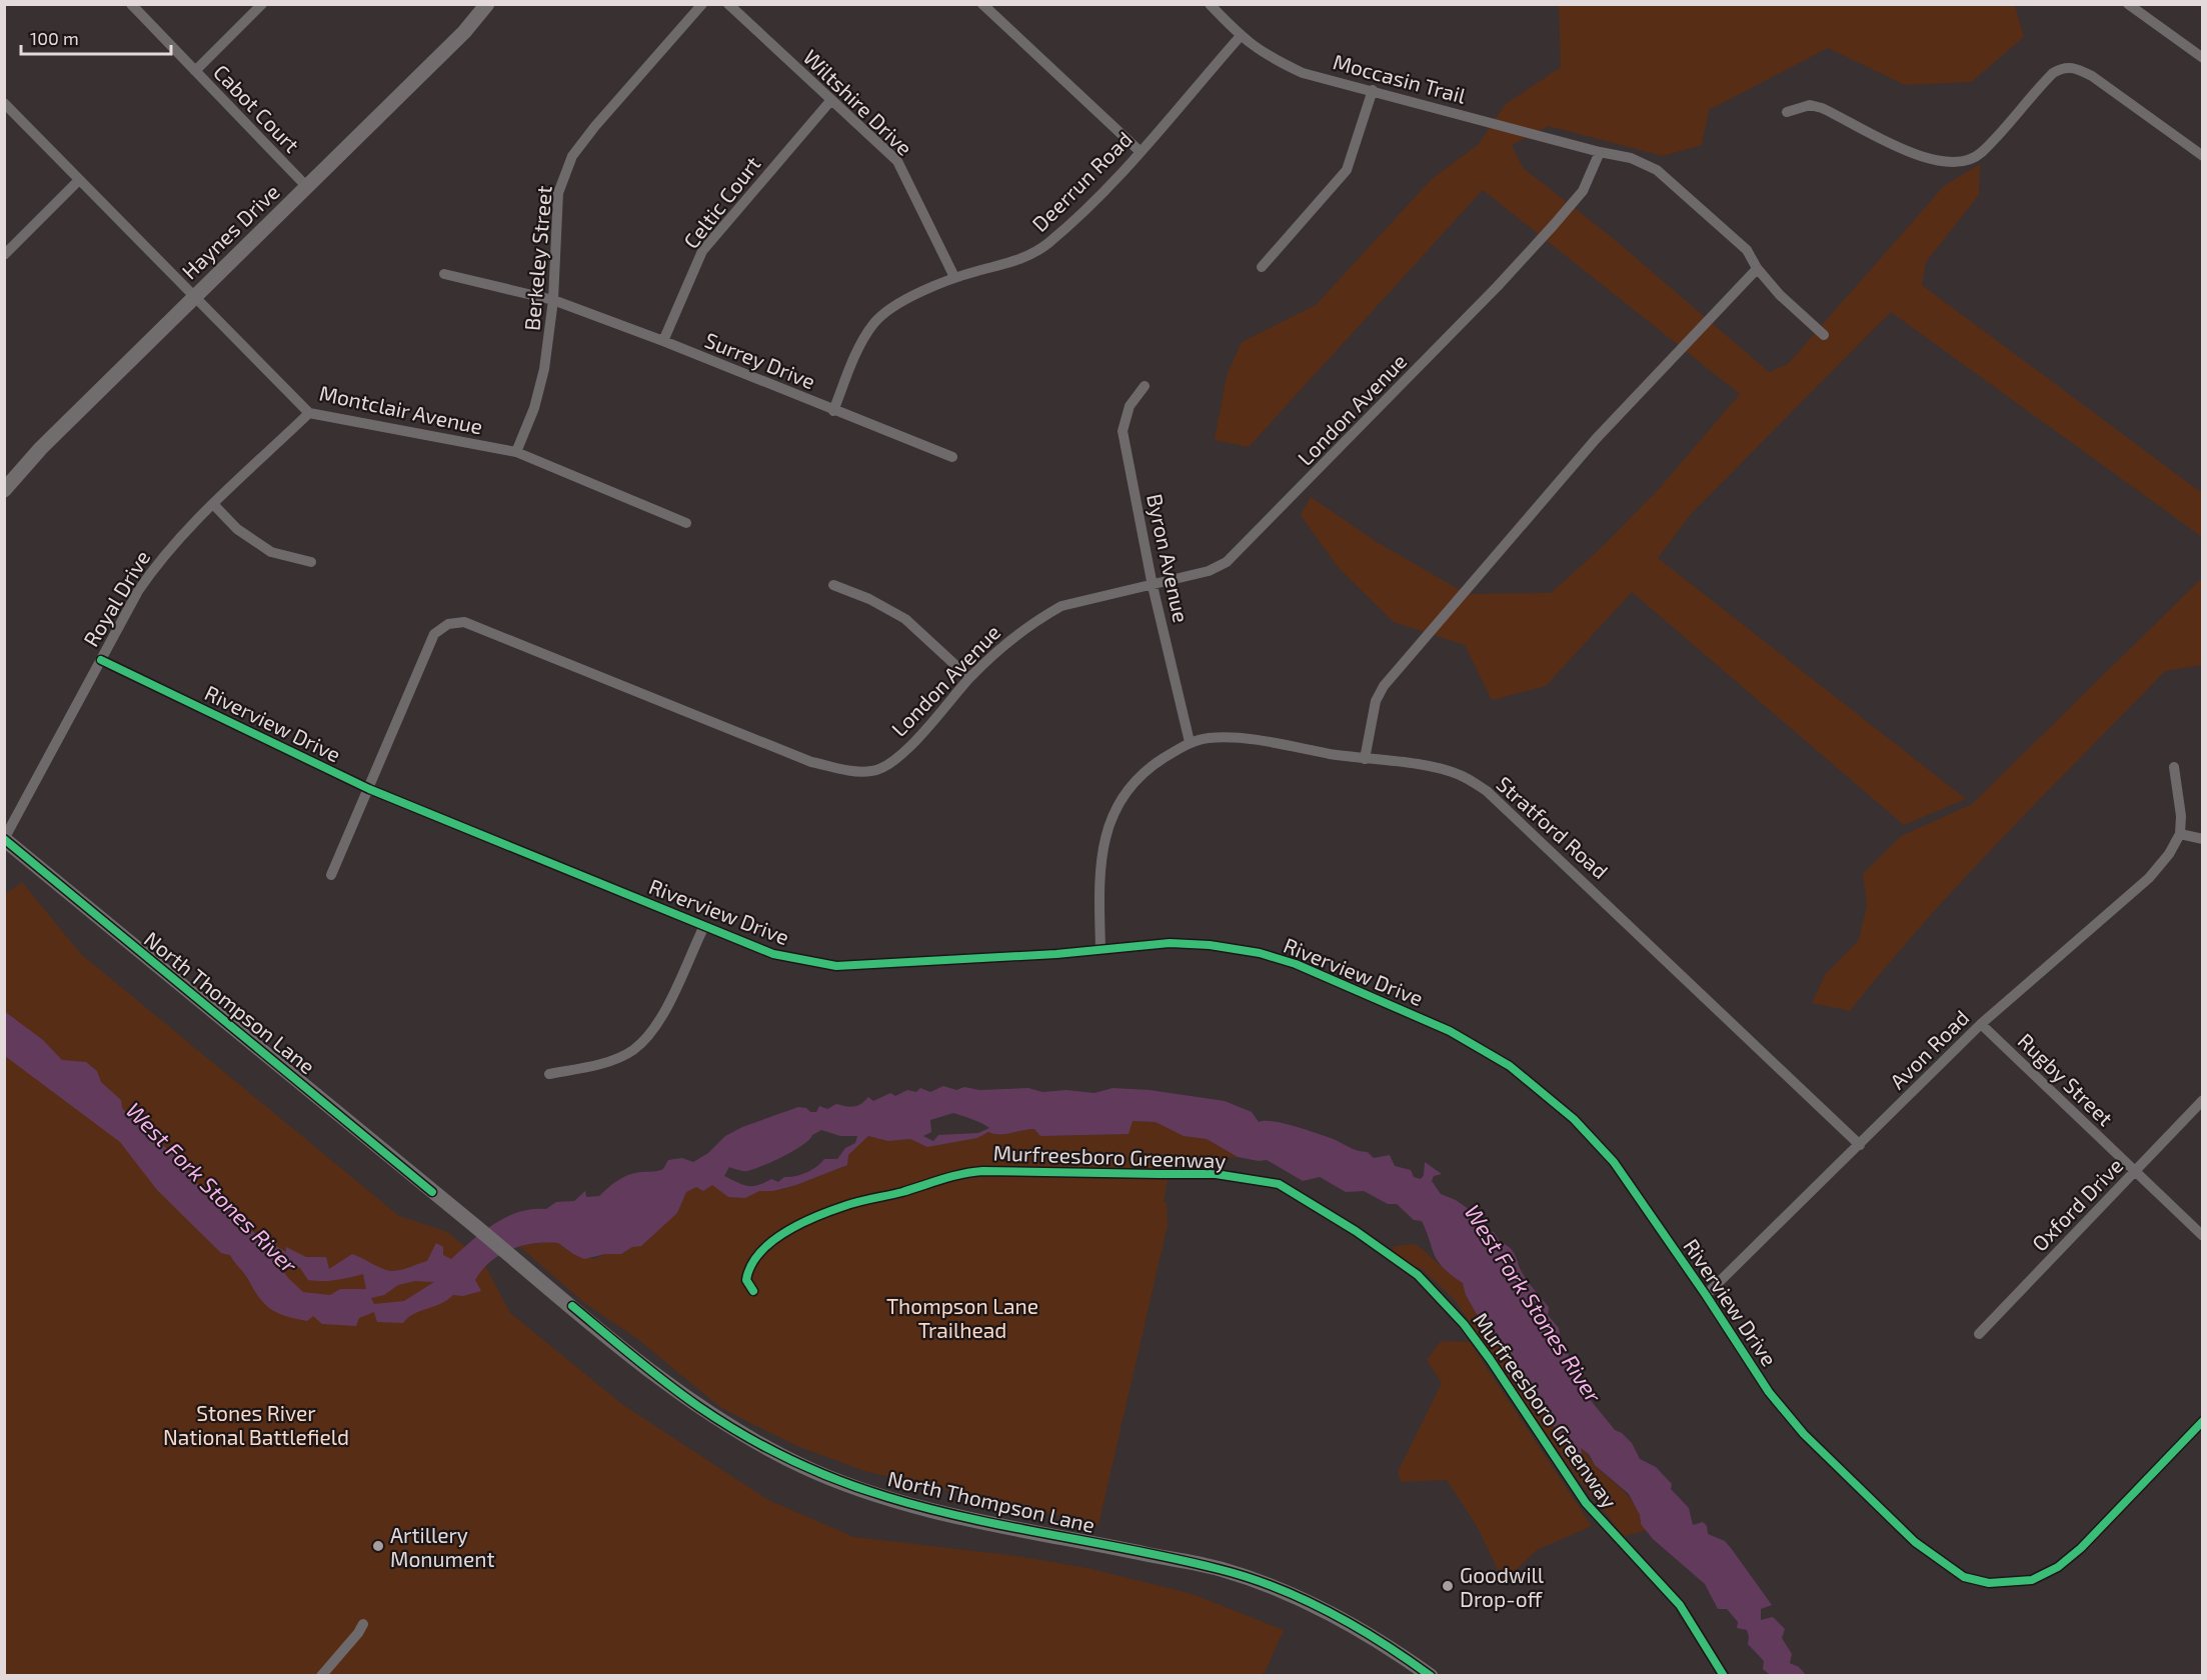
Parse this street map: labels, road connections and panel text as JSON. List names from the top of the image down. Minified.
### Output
{"streets":{"main road":["Haynes Drive","North Thompson Lane"],"street":["Moccasin Trail","Wiltshire Drive","Cabot Court","Deerrun Road","Celtic Court","Berkeley Street","Surrey Drive","Montclair Avenue","London Avenue","Byron Avenue","Royal Drive","Riverview Drive","Stratford Road","Avon Road","Rugby Street","Oxford Drive"],"cycle path":["Murfreesboro Greenway"]},"crossings":[["Moccasin Trail","Deerrun Road"],["Moccasin Trail","London Avenue"],["Wiltshire Drive","Deerrun Road"],["Wiltshire Drive","Celtic Court"],["Cabot Court","Haynes Drive"],["Deerrun Road","Surrey Drive"],["Celtic Court","Surrey Drive"],["Haynes Drive","Montclair Avenue"],["Berkeley Street","Surrey Drive"],["Berkeley Street","Montclair Avenue"],["Montclair Avenue","Royal Drive"],["London Avenue","Byron Avenue"],["London Avenue","Riverview Drive"],["Byron Avenue","Stratford Road"],["Royal Drive","Riverview Drive"],["Royal Drive","North Thompson Lane"],["Riverview Drive","Stratford Road"],["Riverview Drive","Avon Road"],["Stratford Road","Avon Road"],["Avon Road","Rugby Street"],["Rugby Street","Oxford Drive"]],"water":["West Fork Stones River"],"parks":["Thompson Lane Trailhead","Stones River National Battlefield"],"places":["Artillery Monument","Goodwill Drop-off"],"scale_bar":"100 m"}
